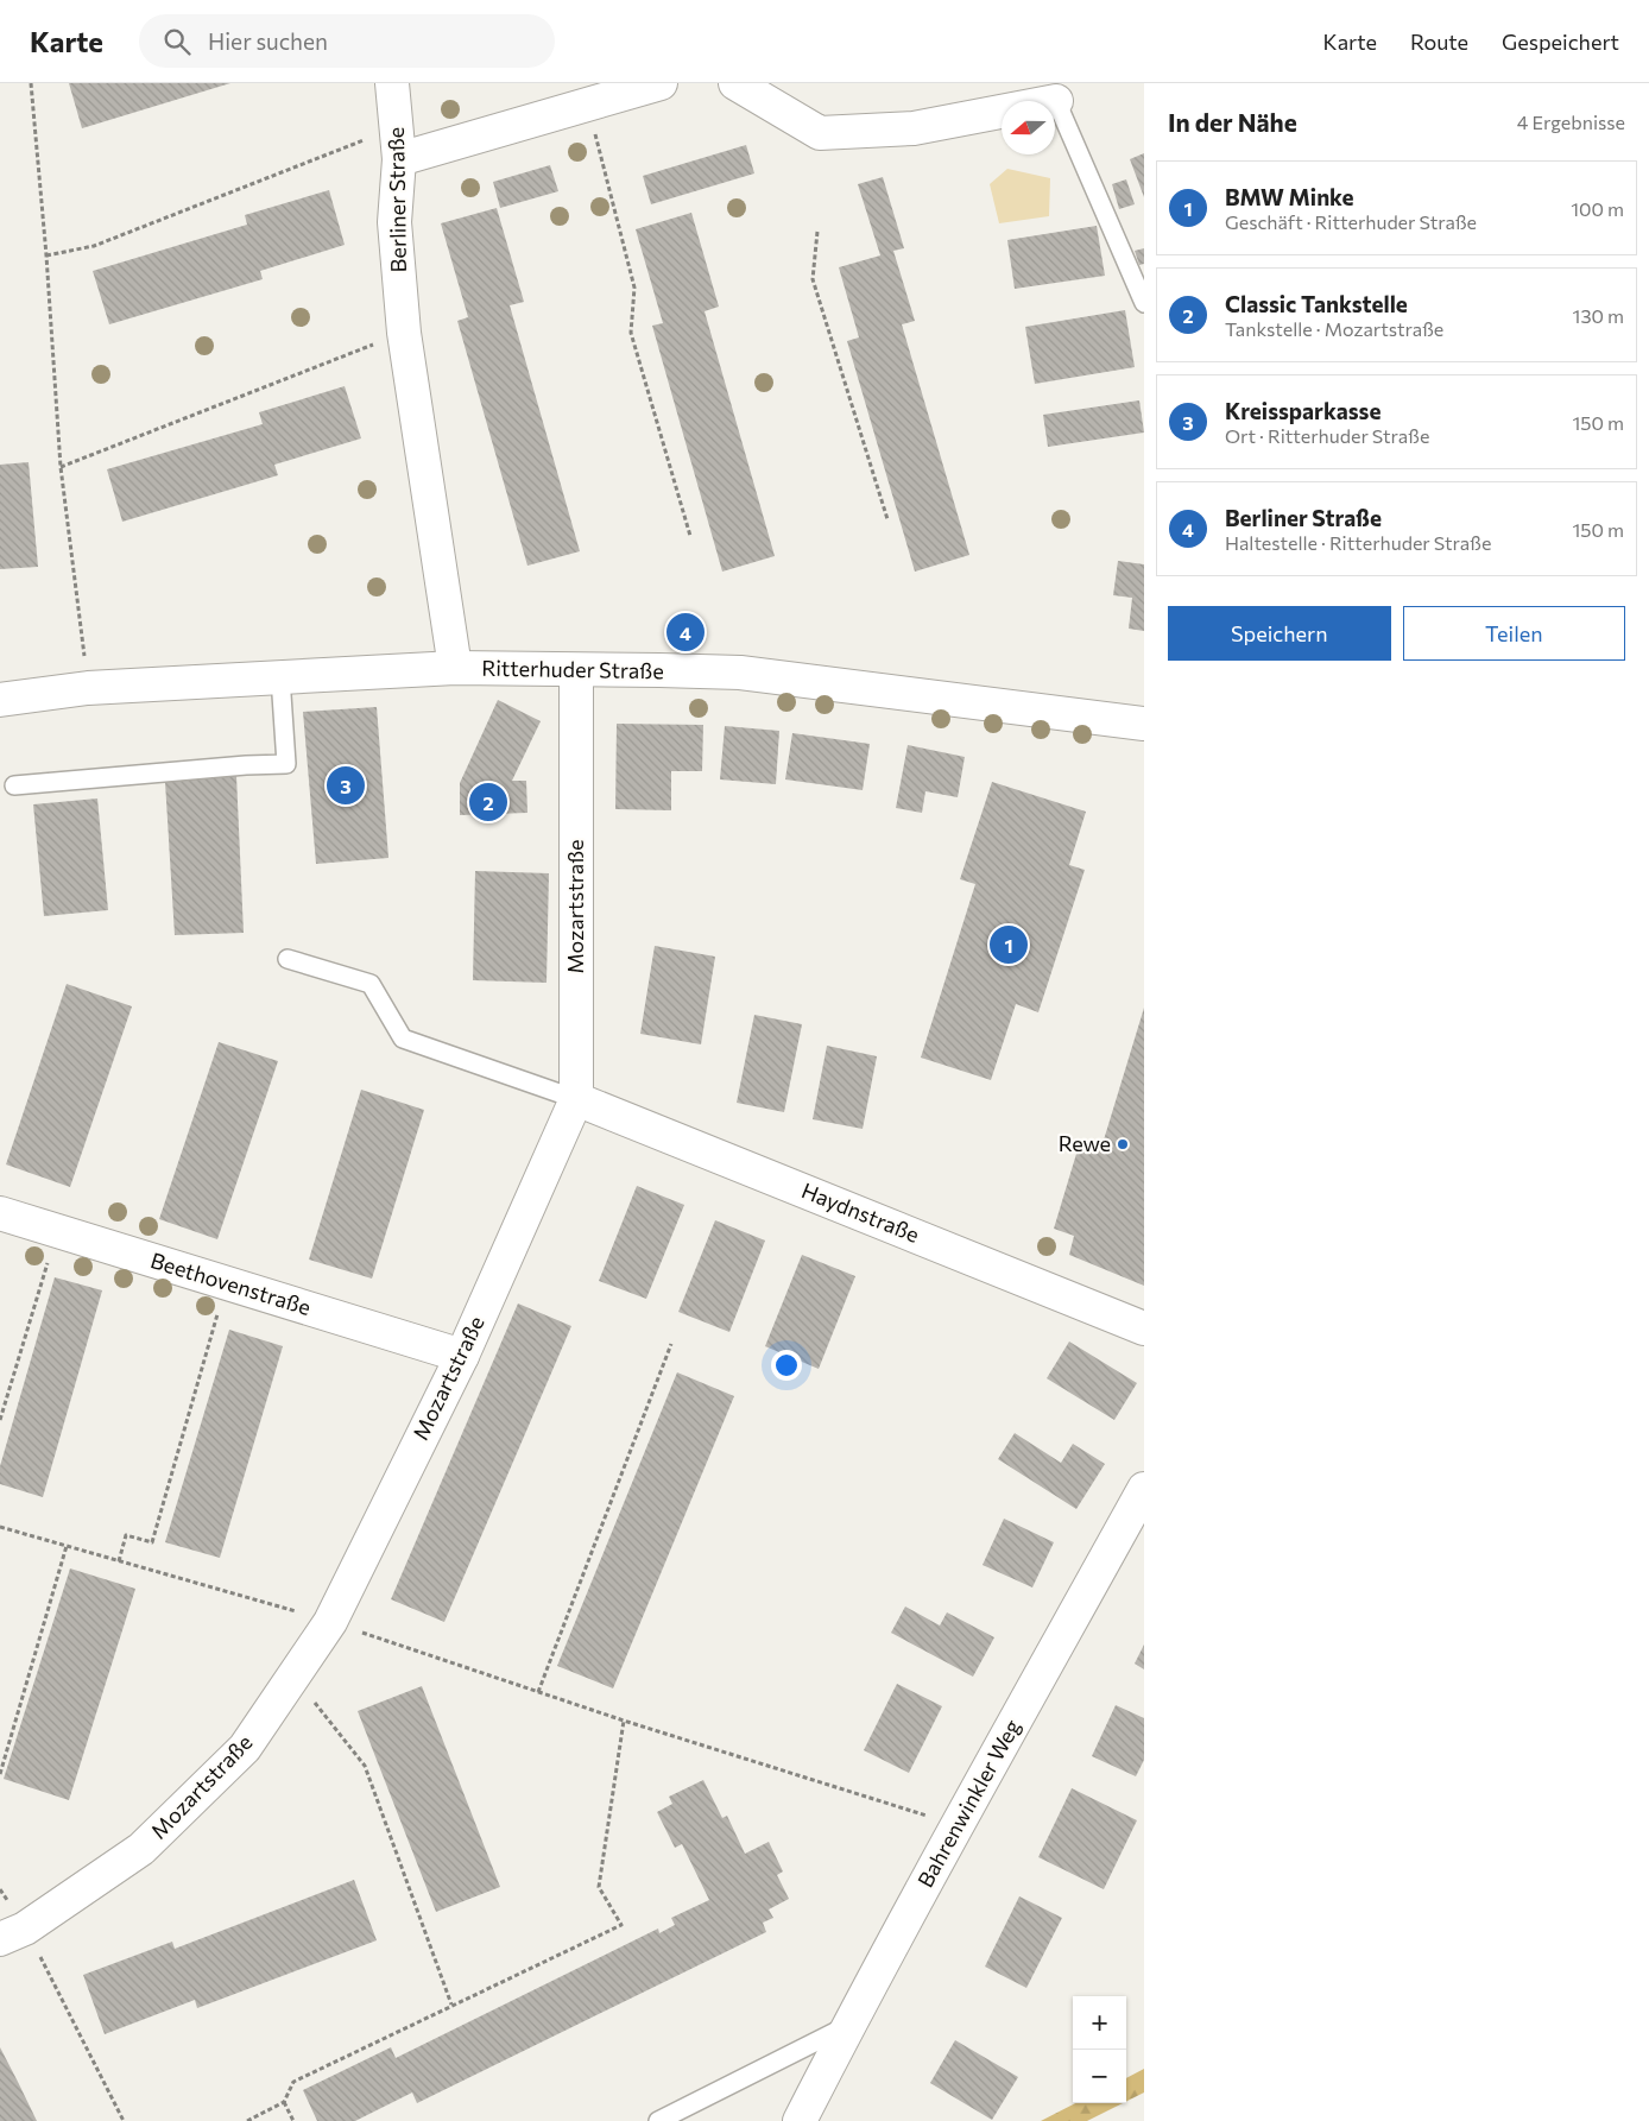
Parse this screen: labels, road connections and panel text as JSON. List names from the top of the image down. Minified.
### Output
{"streets":{"street":["Berliner Straße","Ritterhuder Straße","Mozartstraße","Haydnstraße","Beethovenstraße","Bahrenwinkler Weg"]},"crossings":[["Berliner Straße","Ritterhuder Straße"],["Ritterhuder Straße","Mozartstraße"],["Mozartstraße","Haydnstraße"],["Mozartstraße","Beethovenstraße"]],"places":["Rewe"],"north":"left","page":{"header":"Karte","search":"Hier suchen","nav":["Karte","Route","Gespeichert"],"heading":["In der Nähe","4 Ergebnisse"],"list":[{"mark":"1","name":"BMW Minke","note":"Geschäft · Ritterhuder Straße","value":"100 m"},{"mark":"2","name":"Classic Tankstelle","note":"Tankstelle · Mozartstraße","value":"130 m"},{"mark":"3","name":"Kreissparkasse","note":"Ort · Ritterhuder Straße","value":"150 m"},{"mark":"4","name":"Berliner Straße","note":"Haltestelle · Ritterhuder Straße","value":"150 m"}],"buttons":["Speichern","Teilen"],"pins":["4","3","2","1"],"map_buttons":["+","−"]}}
